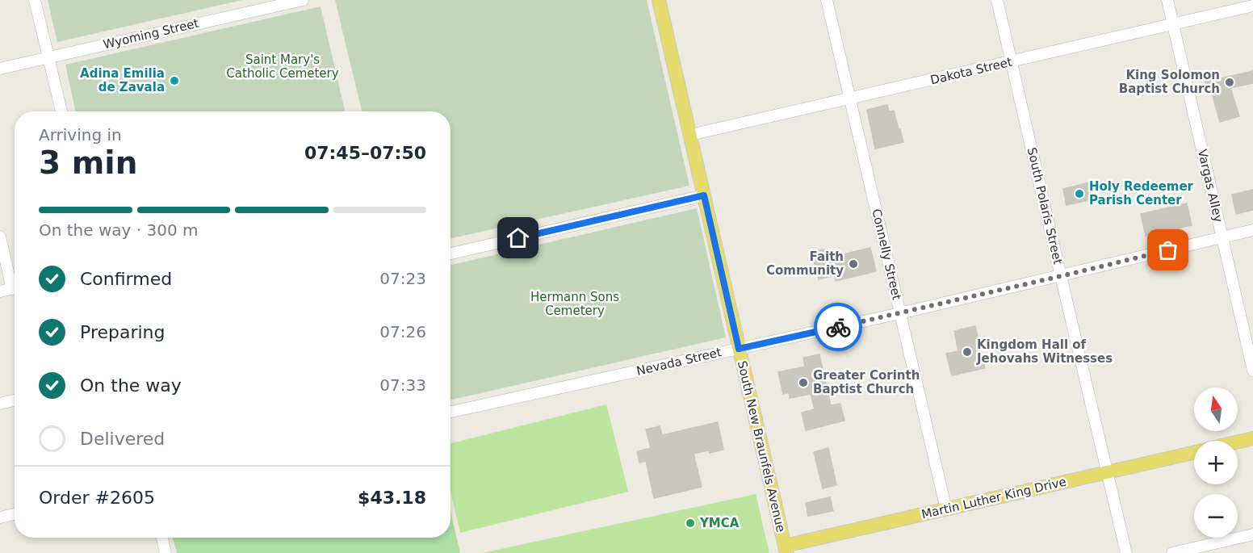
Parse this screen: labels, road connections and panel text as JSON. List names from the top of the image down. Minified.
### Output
{"streets":{"main road":["South New Braunfels Avenue","Martin Luther King Drive"],"street":["Wyoming Street","Dakota Street","Vargas Alley","South Polaris Street","Connelly Street","Nevada Street"]},"crossings":[["Dakota Street","Vargas Alley"],["Dakota Street","South Polaris Street"],["Dakota Street","Connelly Street"],["Dakota Street","South New Braunfels Avenue"],["Vargas Alley","Nevada Street"],["South Polaris Street","Nevada Street"],["South Polaris Street","Martin Luther King Drive"],["Connelly Street","Nevada Street"],["Connelly Street","Martin Luther King Drive"],["Nevada Street","South New Braunfels Avenue"],["South New Braunfels Avenue","Martin Luther King Drive"]],"parks":["Saint Mary's Catholic Cemetery","Hermann Sons Cemetery"],"places":["Adina Emilia de Zavala","King Solomon Baptist Church","Holy Redeemer Parish Center","Faith Community","Kingdom Hall of Jehovahs Witnesses","Greater Corinth Baptist Church","YMCA"],"north":"top","page":{"heading":["3 min","Arriving in","07:45–07:50"],"panel":["Order #2605","$43.18"],"bar":"On the way · 300 m","list":[["Confirmed","07:23"],["Preparing","07:26"],["On the way","07:33"],"Delivered"],"map_buttons":["+","−"]}}
